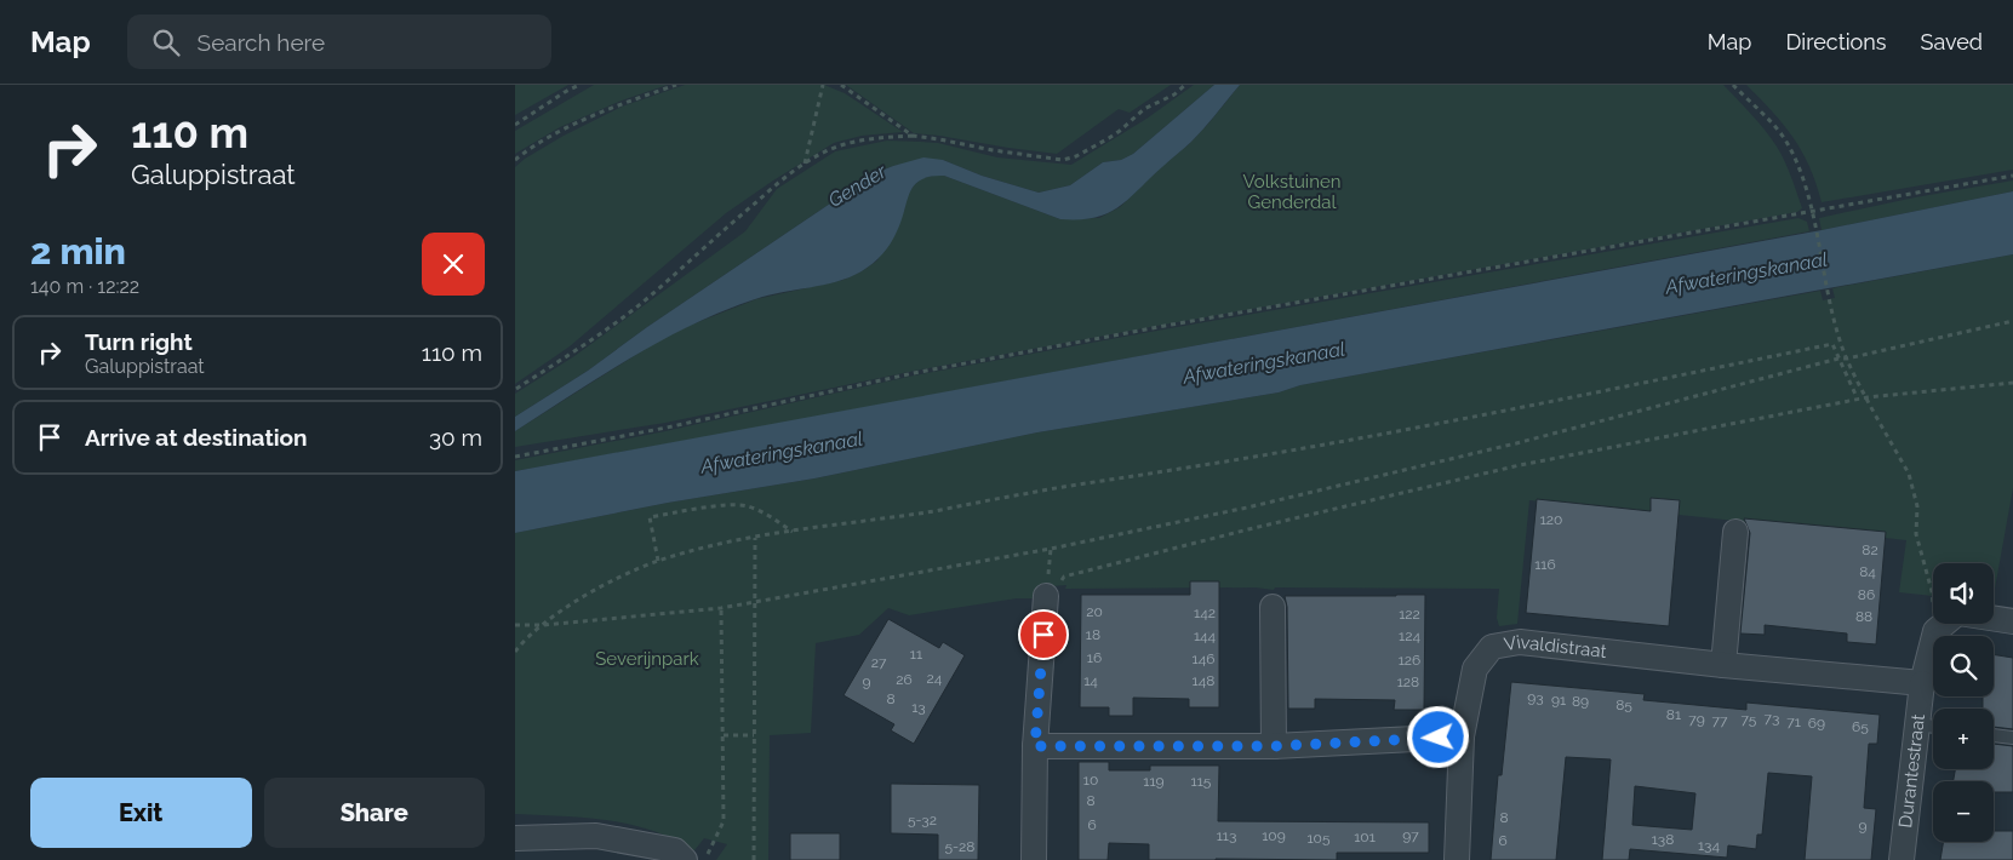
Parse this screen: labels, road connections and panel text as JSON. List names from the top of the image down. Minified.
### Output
{"streets":{"street":["Vivaldistraat","Durantestraat"]},"crossings":[["Vivaldistraat","Durantestraat"]],"water":["Gender","Afwateringskanaal"],"parks":["Volkstuinen Genderdal","Severijnpark"],"house_numbers":["120","82","116","84","86","20","142","122","88","18","144","124","11","16","146","126","27","24","26","14","148","9","128","93","8","91","89","85","13","81","73","79","75","77","71","69","65","10","119","115","8","8","5-32","6","9","113","109","97","101","105","138","6","134","5-28"],"page":{"header":"Map","search":"Search here","nav":["Map","Directions","Saved"],"turn":["110 m","Galuppistraat"],"heading":["2 min","140 m · 12:22"],"list":[{"name":"Turn right","note":"Galuppistraat","value":"110 m"},{"name":"Arrive at destination","value":"30 m"}],"map_buttons":["+","−"],"buttons":["Exit","Share"]}}
